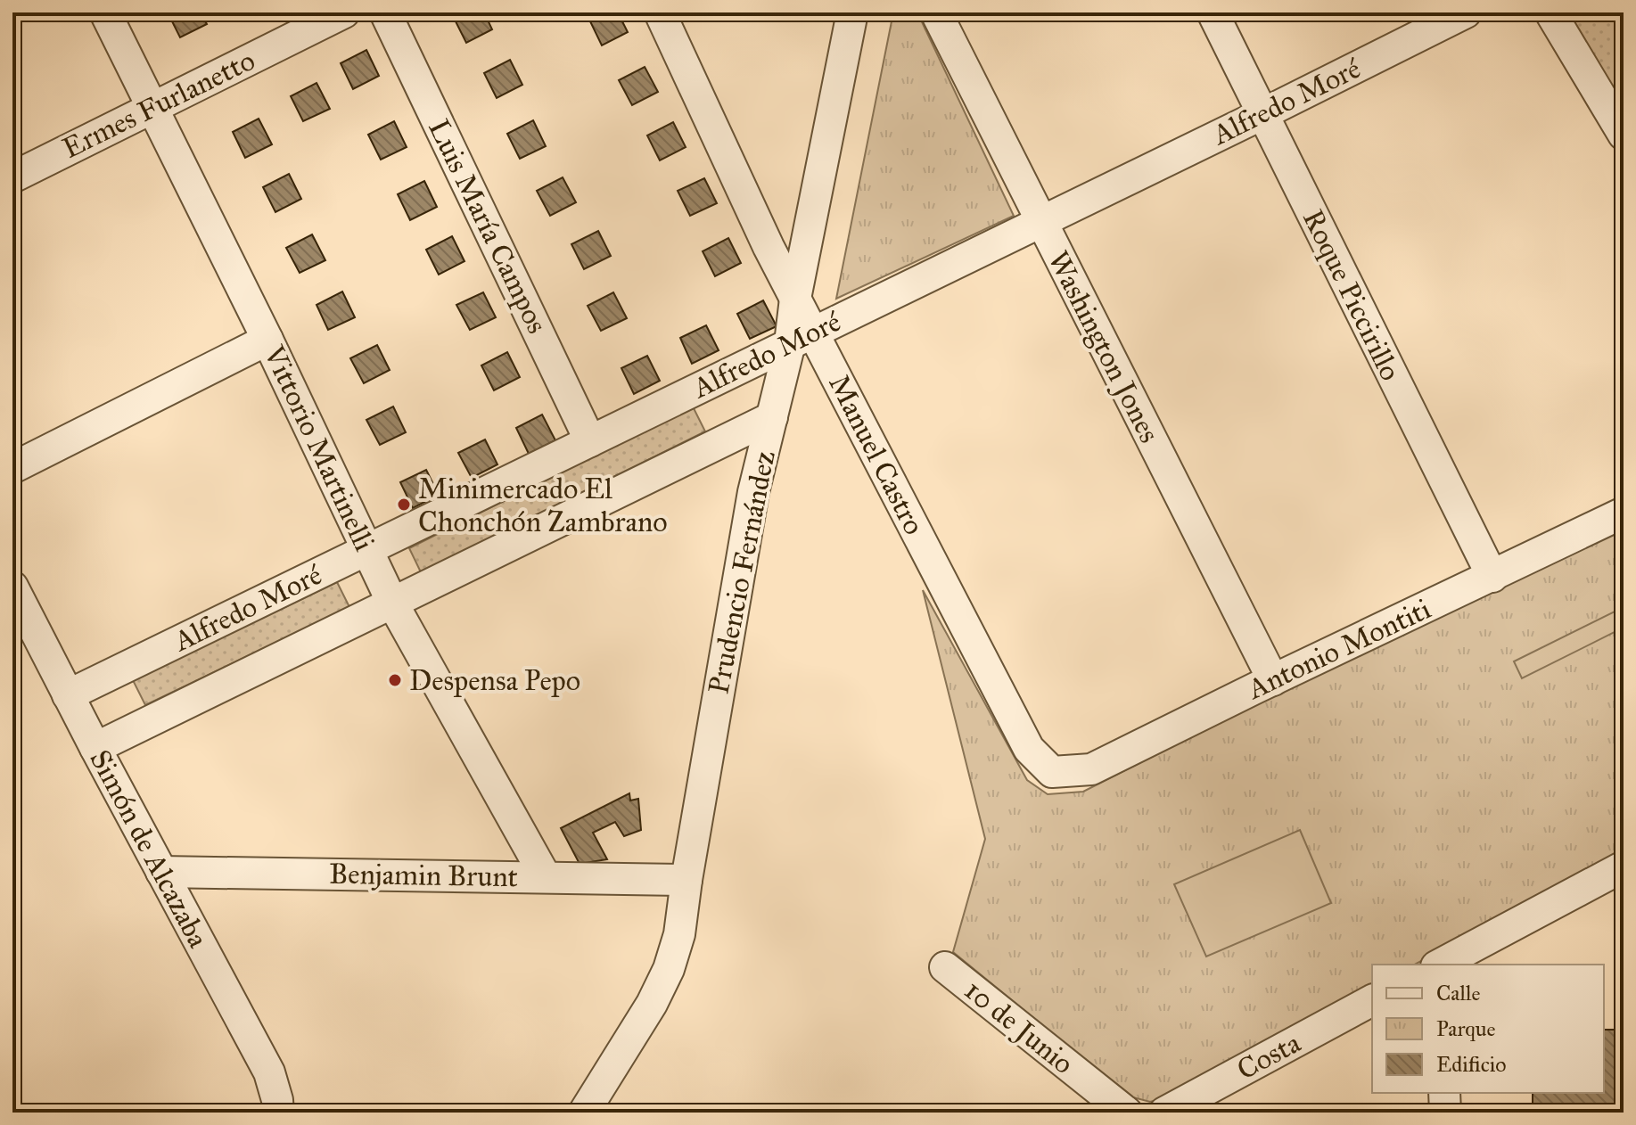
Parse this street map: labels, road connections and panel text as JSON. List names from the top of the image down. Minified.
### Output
{"streets":{"street":["Alfredo Moré","Ermes Furlanetto","Luis María Campos","Roque Piccirillo","Washington Jones","Vittorio Martinelli","Manuel Castro","Prudencio Fernández","Antonio Montiti","Simón de Alcazaba","Benjamin Brunt","10 de Junio","Costa"]},"crossings":[["Alfredo Moré","Luis María Campos"],["Alfredo Moré","Roque Piccirillo"],["Alfredo Moré","Washington Jones"],["Alfredo Moré","Vittorio Martinelli"],["Alfredo Moré","Manuel Castro"],["Alfredo Moré","Prudencio Fernández"],["Alfredo Moré","Simón de Alcazaba"],["Ermes Furlanetto","Vittorio Martinelli"],["Roque Piccirillo","Antonio Montiti"],["Washington Jones","Antonio Montiti"],["Vittorio Martinelli","Benjamin Brunt"],["Manuel Castro","Prudencio Fernández"],["Manuel Castro","Antonio Montiti"],["Prudencio Fernández","Benjamin Brunt"],["Simón de Alcazaba","Benjamin Brunt"]],"places":["Minimercado El Chonchón Zambrano","Despensa Pepo"],"legend":["Calle","Parque","Edificio"]}
